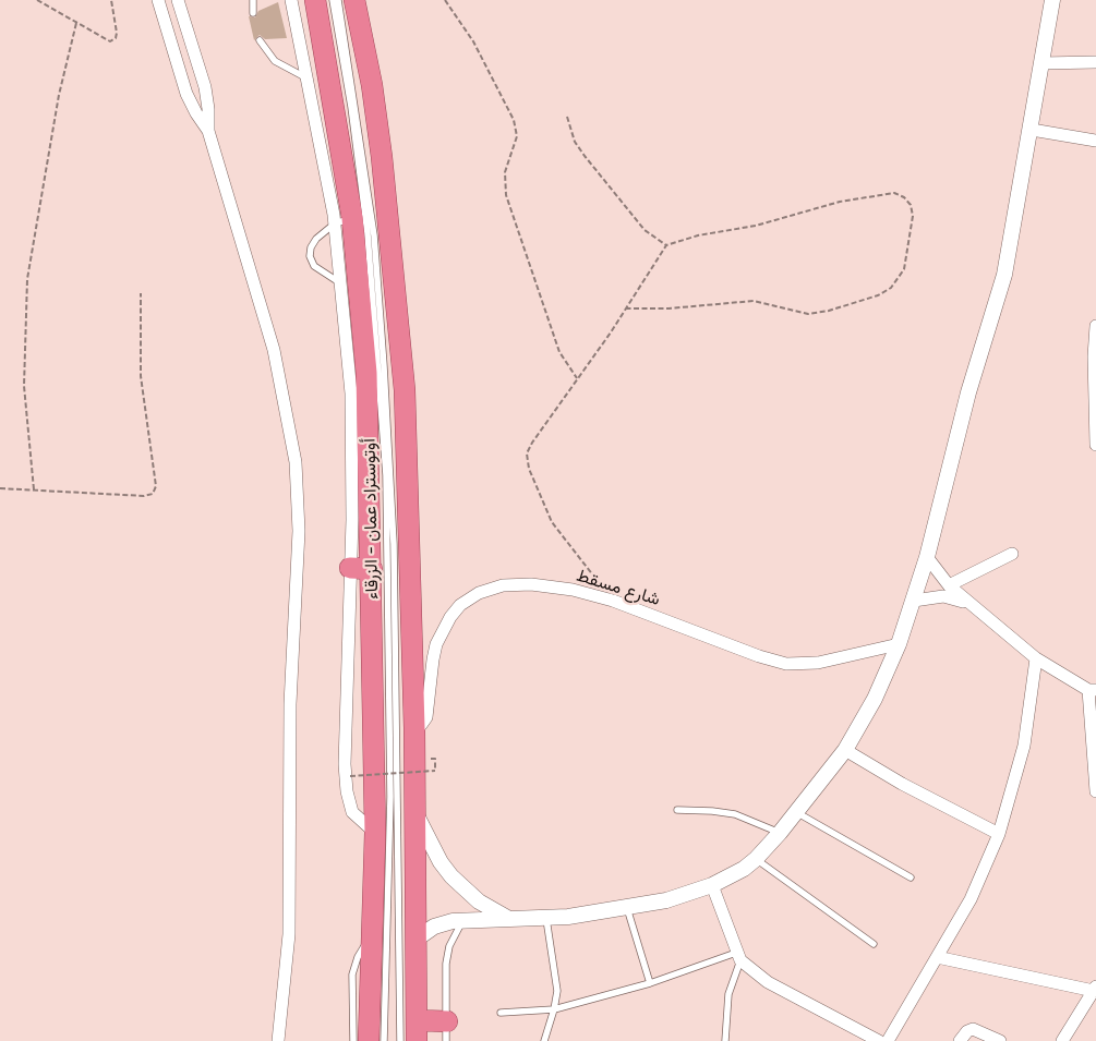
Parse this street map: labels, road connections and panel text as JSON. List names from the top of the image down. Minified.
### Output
{"streets":{"highway":["أوتوستراد عمان - الزرقاء"],"street":["شارع مسقط"]}}
